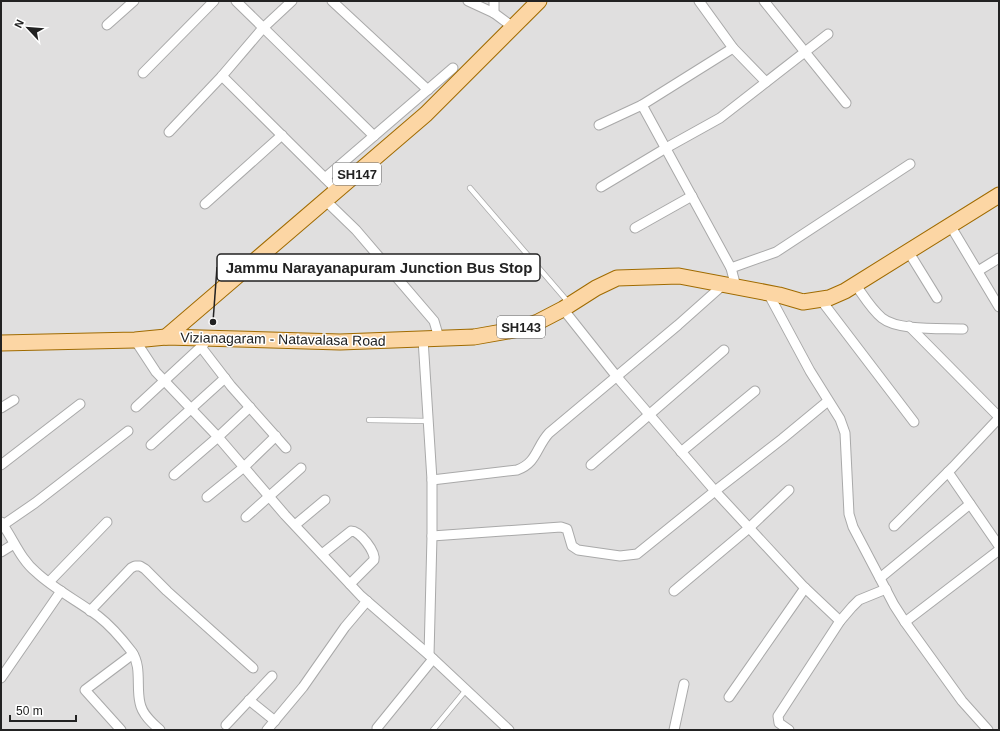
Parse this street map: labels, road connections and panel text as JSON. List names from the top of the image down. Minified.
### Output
{"streets":{"main road":["SH147","SH143","Vizianagaram - Natavalasa Road"]},"crossings":[["SH147","Vizianagaram - Natavalasa Road"]],"places":["Jammu Narayanapuram Junction Bus Stop"],"scale_bar":"50 m","north":"top left"}
